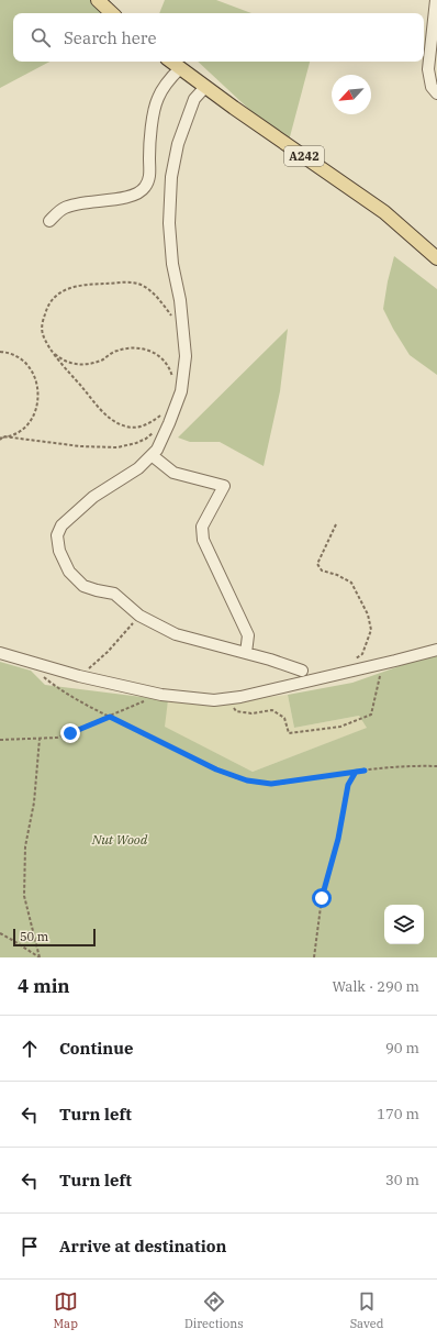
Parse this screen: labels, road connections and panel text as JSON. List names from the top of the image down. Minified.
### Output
{"streets":{"main road":["A242"]},"parks":["Nut Wood"],"scale_bar":"50 m","north":"bottom left","page":{"search":"Search here","scale":"50 m","heading":["4 min","Walk · 290 m"],"list":[["Continue","90 m"],["Turn left","170 m"],["Turn left","30 m"],"Arrive at destination"],"nav":["Map","Directions","Saved"]}}
